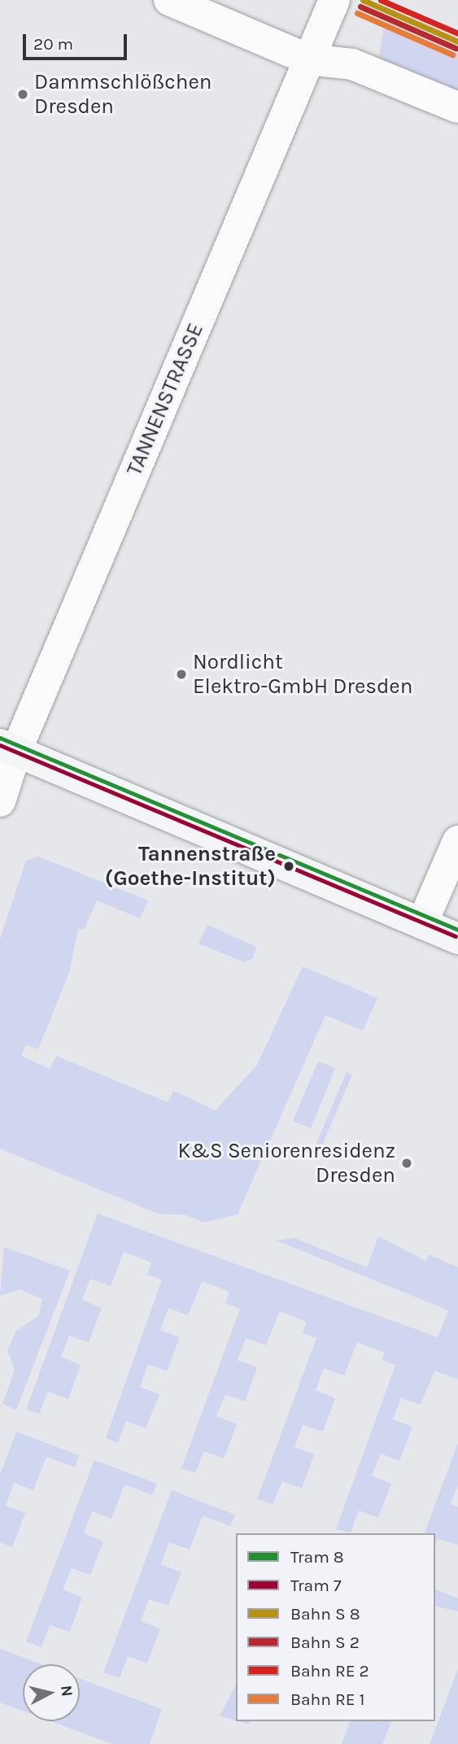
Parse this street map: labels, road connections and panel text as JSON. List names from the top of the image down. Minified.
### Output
{"streets":{"street":["TANNENSTRASSE"]},"places":["Dammschlößchen Dresden","Nordlicht Elektro-GmbH Dresden","Tannenstraße (Goethe-Institut)","K&S Seniorenresidenz Dresden"],"lines":["tram line 8","tram line 7"],"legend":["Tram 8","Tram 7","Bahn S 8","Bahn S 2","Bahn RE 2","Bahn RE 1"],"scale_bar":"20 m","north":"right"}
